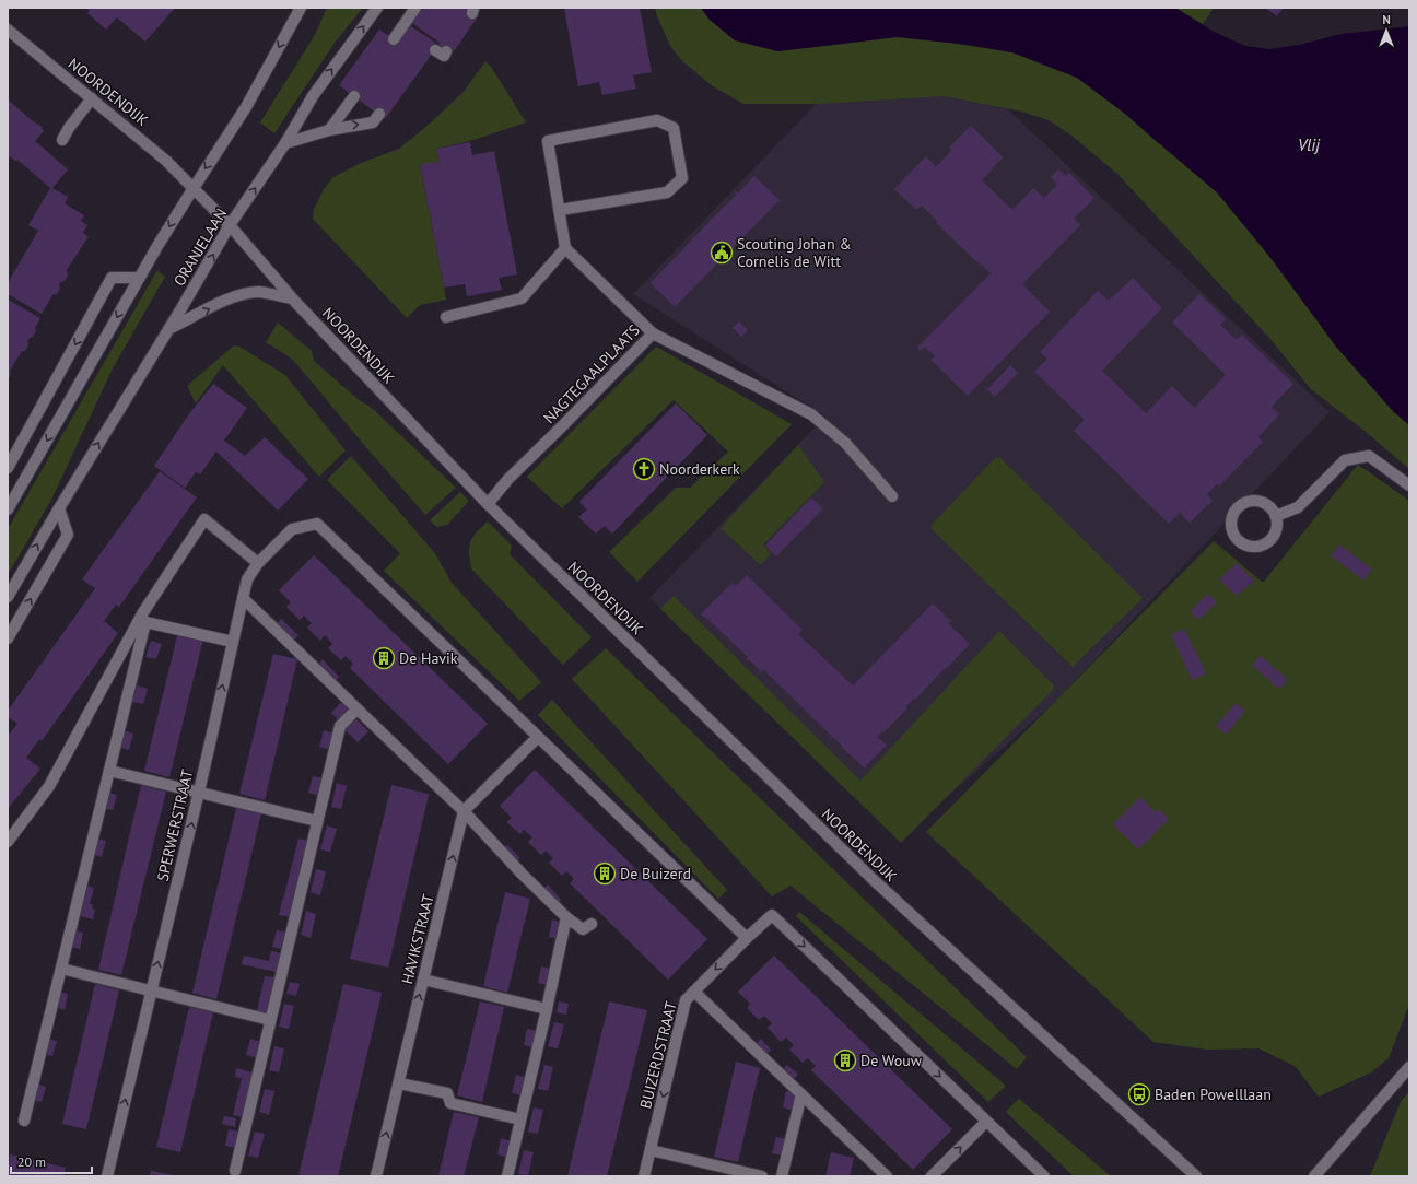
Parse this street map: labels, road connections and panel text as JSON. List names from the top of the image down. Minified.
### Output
{"streets":{"street":["NOORDENDIJK","ORANJELAAN","NAGTEGAALPLAATS","SPERWERSTRAAT","HAVIKSTRAAT","BUIZERDSTRAAT"]},"crossings":[["NOORDENDIJK","ORANJELAAN"],["NOORDENDIJK","NAGTEGAALPLAATS"]],"one_way":["HAVIKSTRAAT","BUIZERDSTRAAT"],"water":["Vlij"],"places":{"public building":["Scouting Johan & Cornelis de Witt"],"church":["Noorderkerk"],"building":["De Havik","De Buizerd","De Wouw"],"bus stop":["Baden Powelllaan"]},"scale_bar":"20 m","north":"top"}
